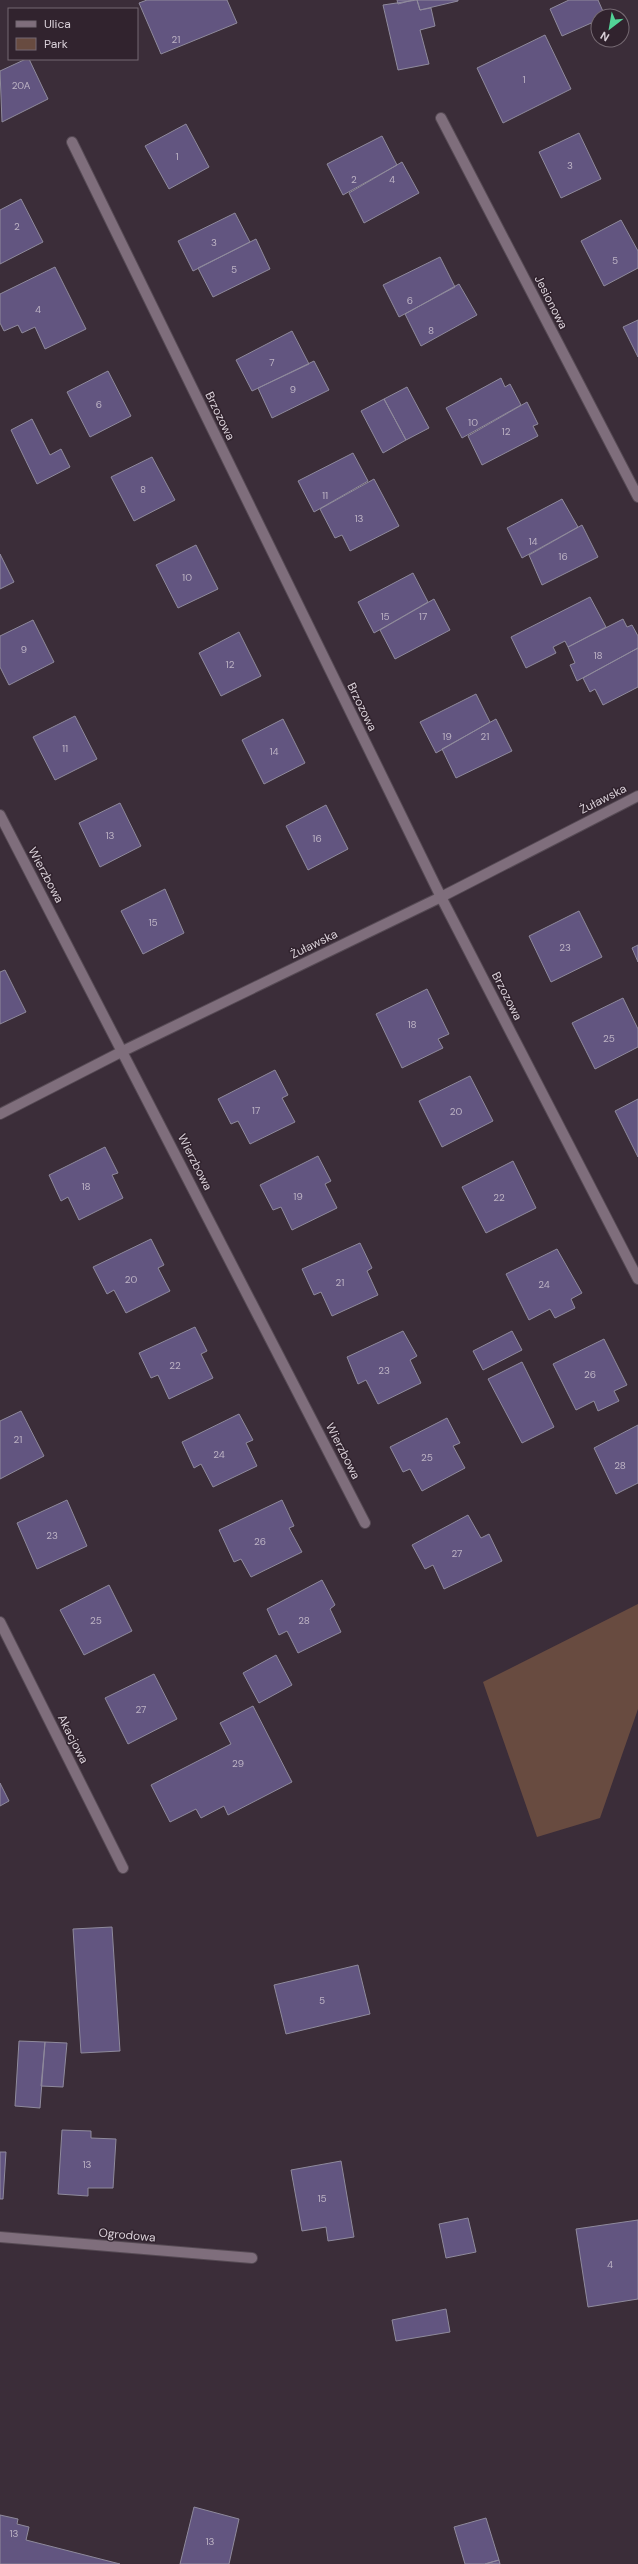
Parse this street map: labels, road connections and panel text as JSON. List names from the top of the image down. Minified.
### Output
{"streets":{"street":["Jesionowa","Brzozowa","Żuławska","Wierzbowa","Akacjowa","Ogrodowa"]},"crossings":[["Brzozowa","Żuławska"],["Żuławska","Wierzbowa"]],"house_numbers":["21","1","20A","1","3","2","4","2","3","5","5","6","4","8","7","9","6","10","12","8","11","13","14","16","10","15","17","9","18","12","19","21","11","14","13","16","15","23","18","25","17","20","18","19","22","20","21","24","22","23","26","21","24","25","28","23","26","27","25","28","27","29","5","13","15","4","13","13"],"legend":["Ulica","Park"],"north":"bottom left"}
